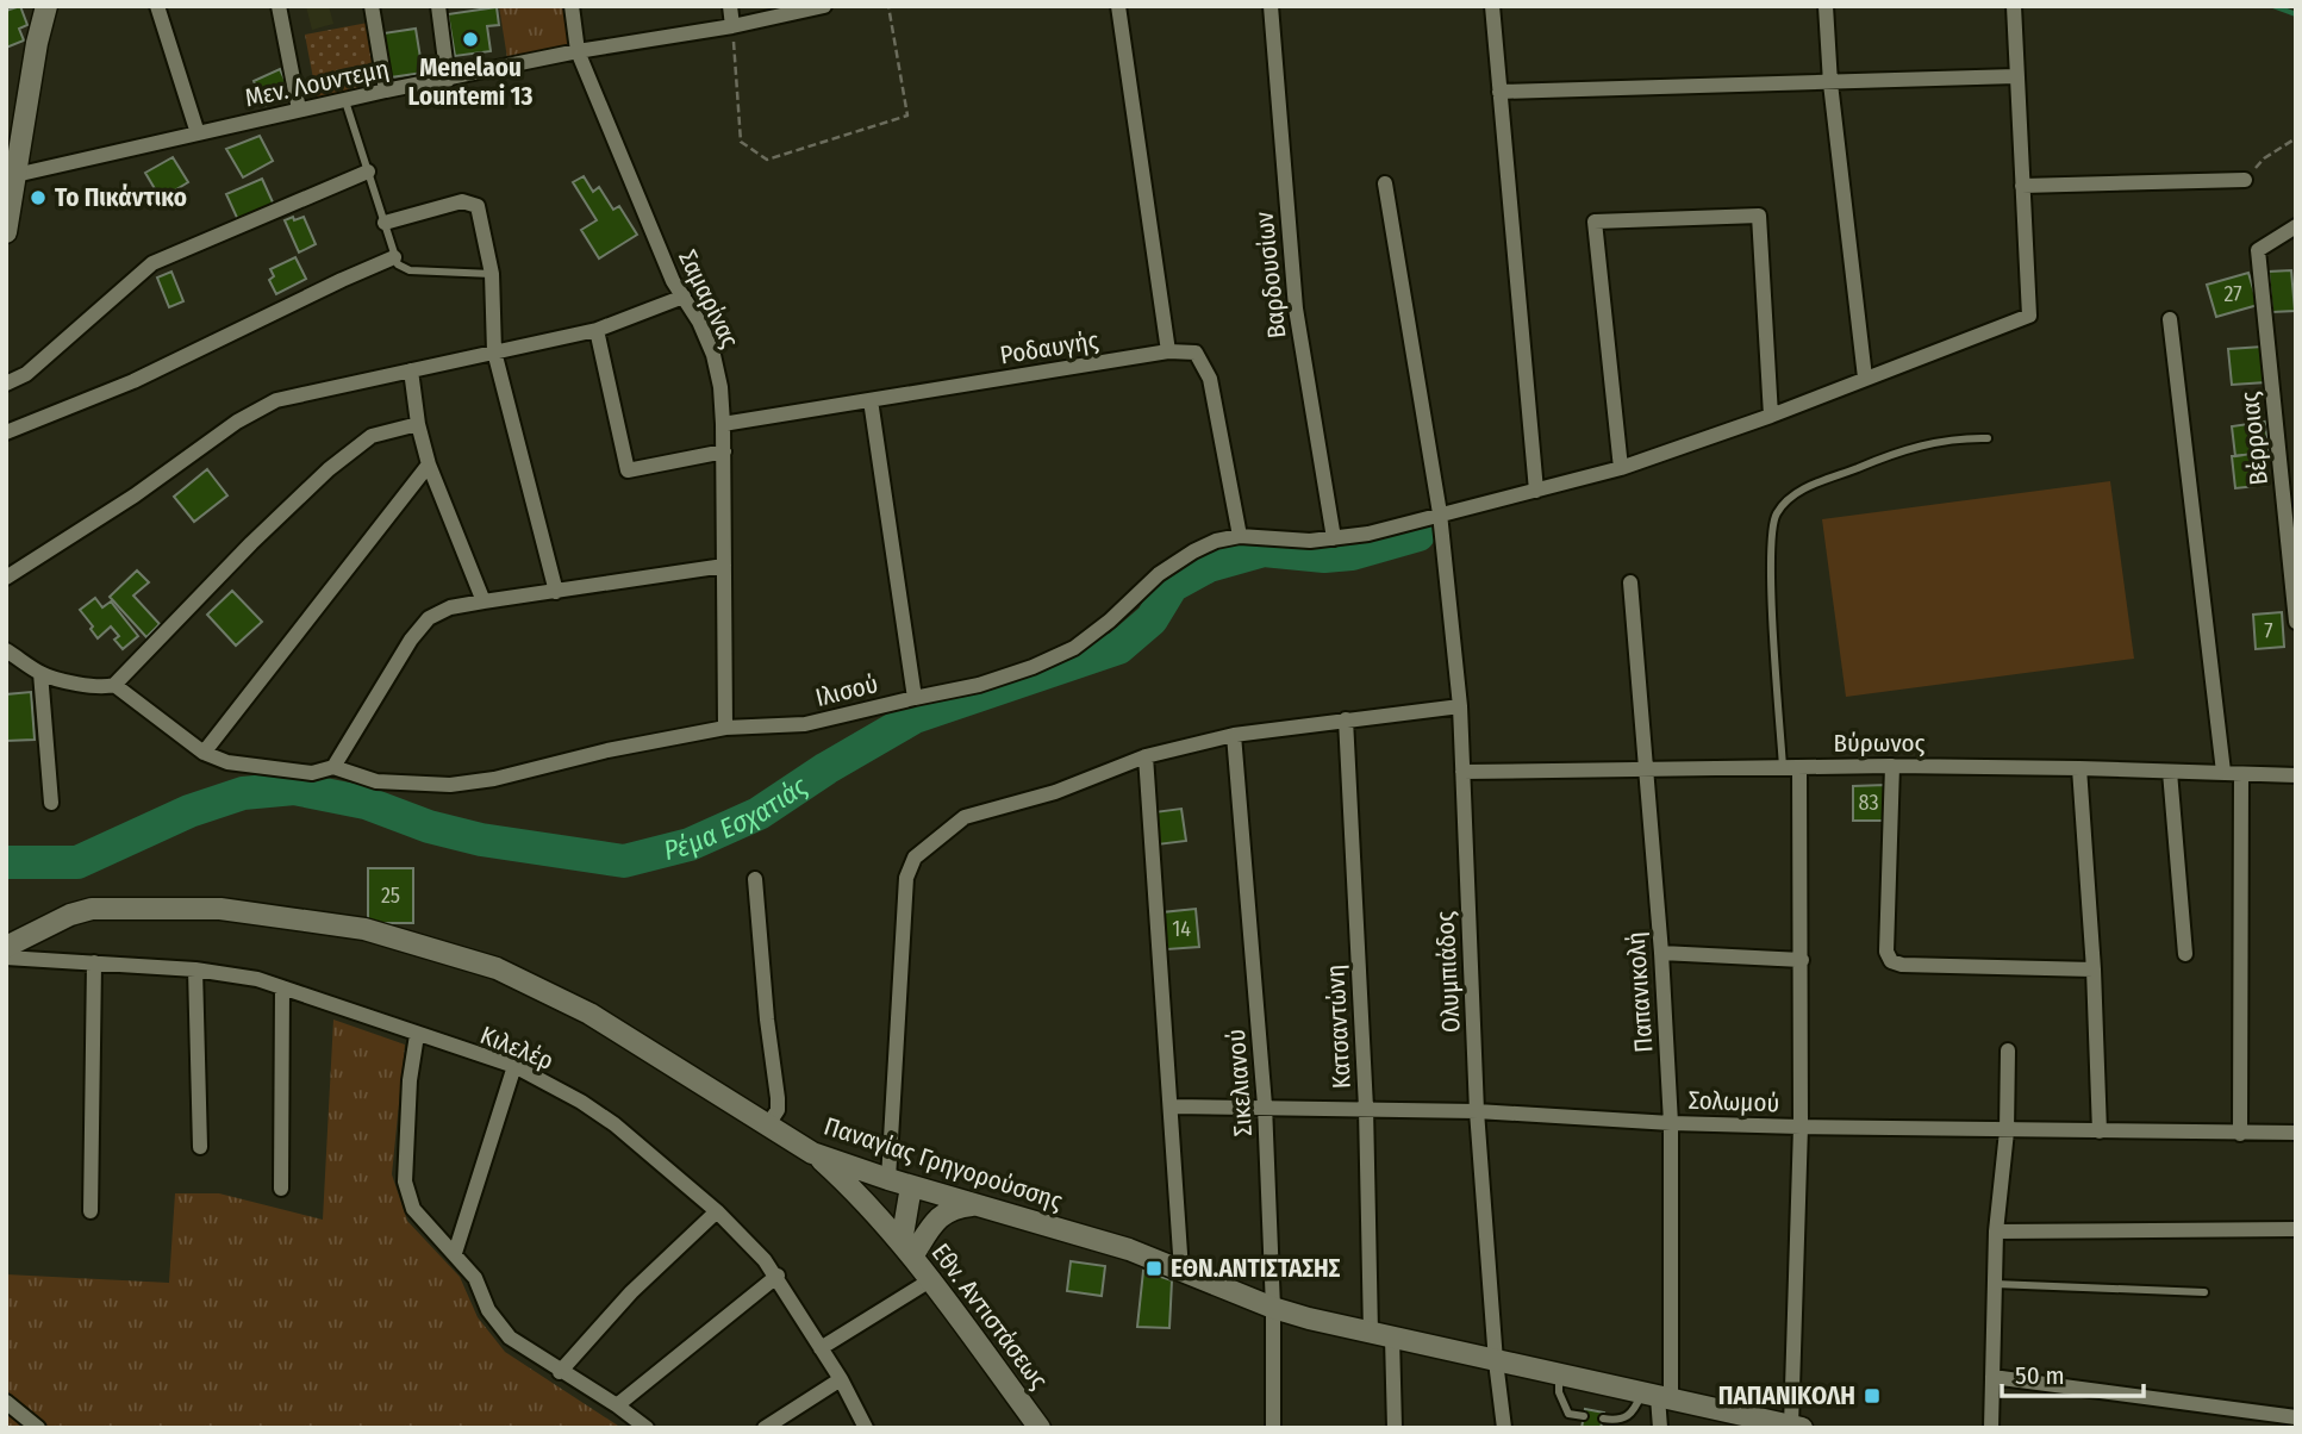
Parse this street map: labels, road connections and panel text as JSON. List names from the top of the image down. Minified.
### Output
{"streets":{"street":["Μεν. Λουντεμη","Βαρδουσίων","Σαμαρίνας","Ροδαυγής","Βέρροιας","Ιλισού","Βύρωνος","Ολυμπιάδος","Παπανικολή","Κατσαντώνη","Κιλελέρ","Σικελιανού","Σολωμού","Παναγίας Γρηγορούσσης","Εθν. Αντιστάσεως"]},"crossings":[["Μεν. Λουντεμη","Σαμαρίνας"],["Βαρδουσίων","Ιλισού"],["Σαμαρίνας","Ροδαυγής"],["Σαμαρίνας","Ιλισού"],["Ιλισού","Ολυμπιάδος"],["Βύρωνος","Ολυμπιάδος"],["Βύρωνος","Παπανικολή"],["Ολυμπιάδος","Σολωμού"],["Ολυμπιάδος","Παναγίας Γρηγορούσσης"],["Παπανικολή","Σολωμού"],["Παπανικολή","Παναγίας Γρηγορούσσης"],["Κατσαντώνη","Σολωμού"],["Κατσαντώνη","Παναγίας Γρηγορούσσης"],["Σικελιανού","Σολωμού"],["Σικελιανού","Παναγίας Γρηγορούσσης"],["Παναγίας Γρηγορούσσης","Εθν. Αντιστάσεως"]],"water":["Ρέμα Εσχατιάς"],"places":{"other":["Menelaou Lountemi 13","Το Πικάντικο"],"transit":["ΕΘΝ.ΑΝΤΙΣΤΑΣΗΣ","ΠΑΠΑΝΙΚΟΛΗ"]},"house_numbers":["27","7","83","25","14"],"scale_bar":"50 m"}
